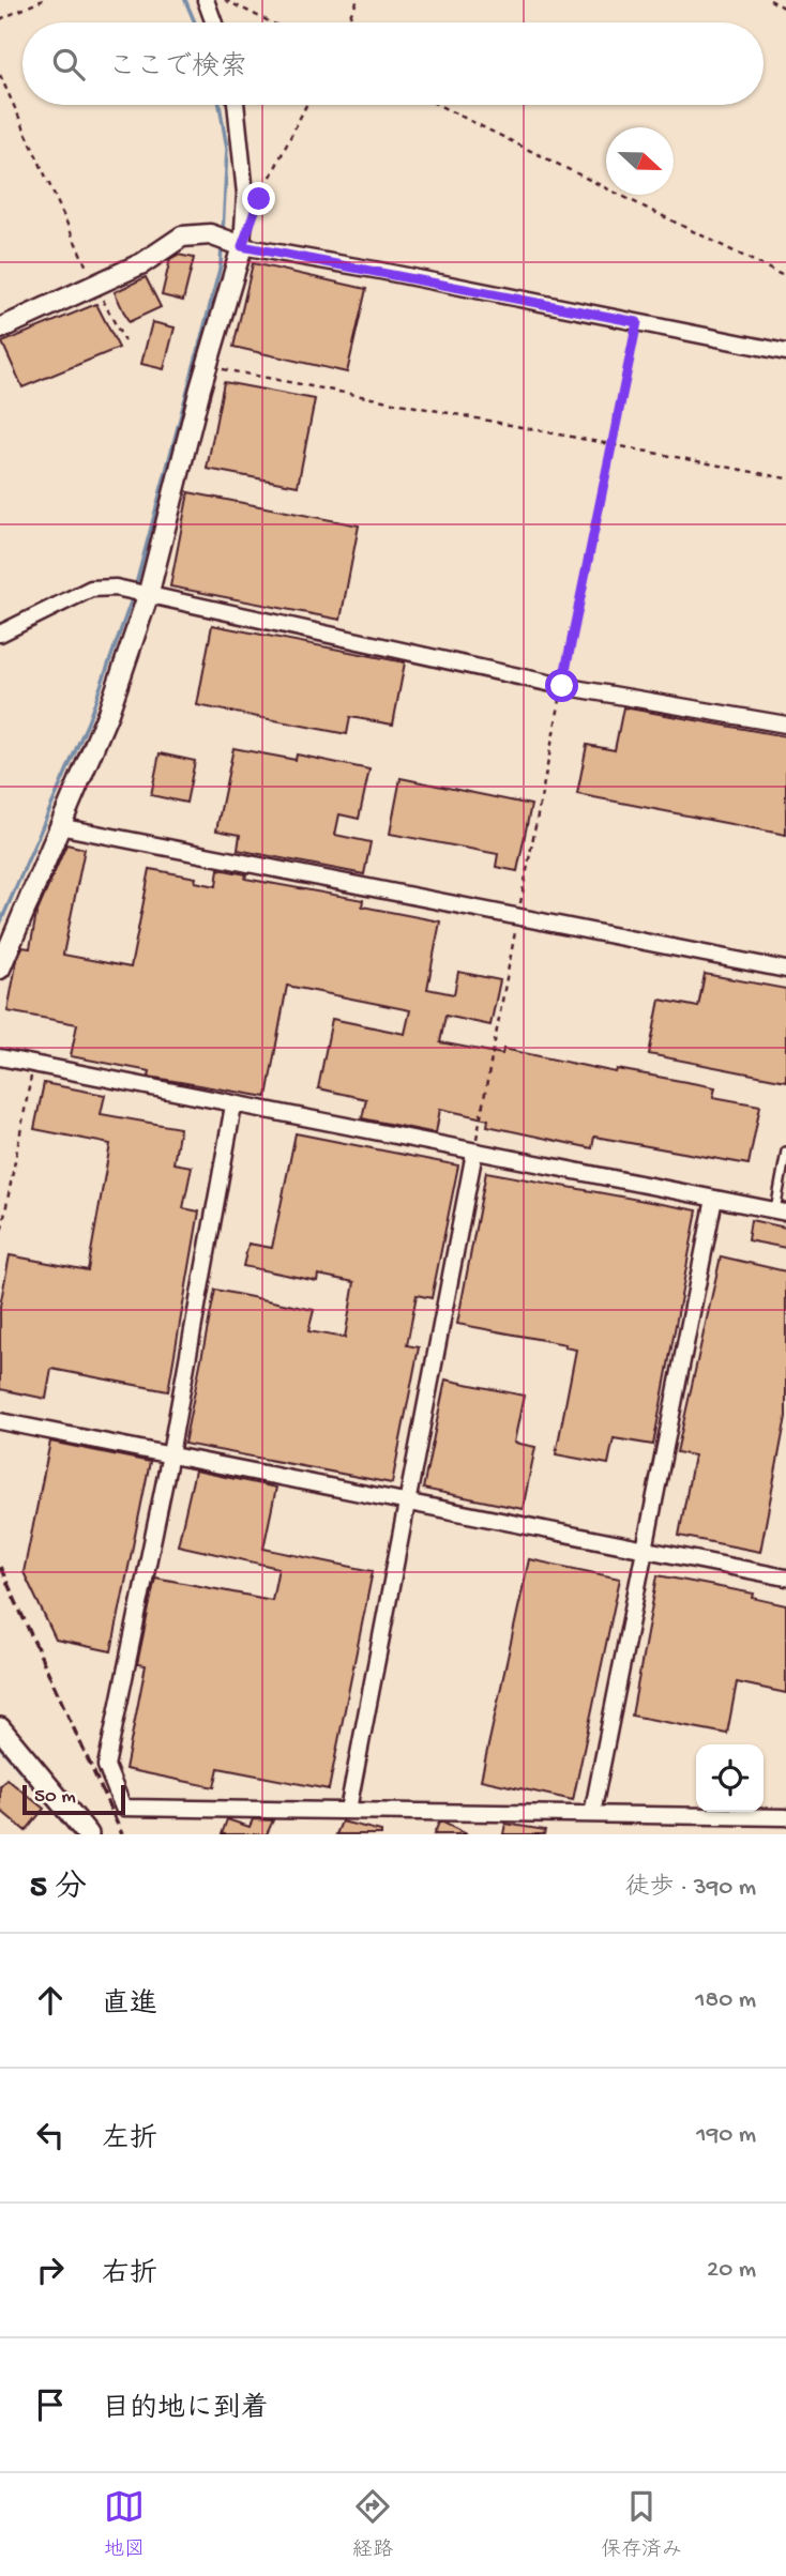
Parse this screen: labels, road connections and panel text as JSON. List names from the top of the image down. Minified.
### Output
{"scale_bar":"50 m","north":"right","page":{"search":"ここで検索","scale":"50 m","heading":["5 分","徒歩 · 390 m"],"list":[["直進","180 m"],["左折","190 m"],["右折","20 m"],"目的地に到着"],"nav":["地図","経路","保存済み"]}}
